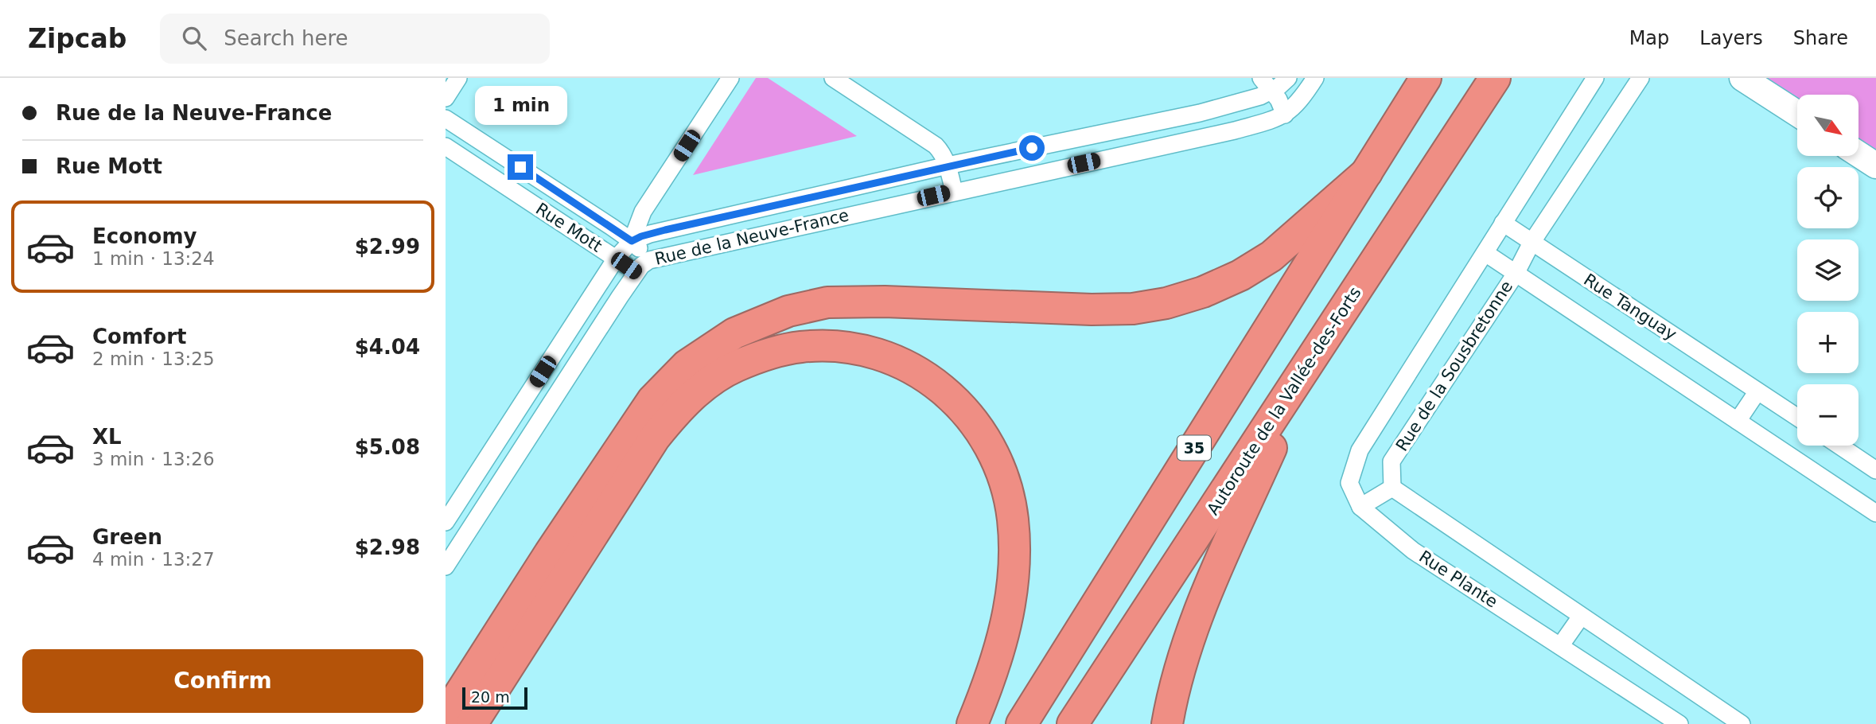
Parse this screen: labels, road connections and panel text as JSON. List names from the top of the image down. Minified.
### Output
{"streets":{"highway":["Autoroute de la Vallée-des-Forts","35"],"street":["Rue Mott","Rue de la Neuve-France","Rue Tanguay","Rue de la Sousbretonne","Rue Plante"]},"crossings":[["Rue Mott","Rue de la Neuve-France"],["Rue Tanguay","Rue de la Sousbretonne"],["Rue de la Sousbretonne","Rue Plante"]],"scale_bar":"20 m","north":"bottom right","page":{"header":"Zipcab","search":"Search here","nav":["Map","Layers","Share"],"banner":["Rue de la Neuve-France","Rue Mott"],"bubble":"1 min","map_buttons":["+","−"],"list":[{"name":"Economy","note":"1 min · 13:24","value":"$2.99"},{"name":"Comfort","note":"2 min · 13:25","value":"$4.04"},{"name":"XL","note":"3 min · 13:26","value":"$5.08"},{"name":"Green","note":"4 min · 13:27","value":"$2.98"}],"buttons":"Confirm","scale":"20 m"}}
